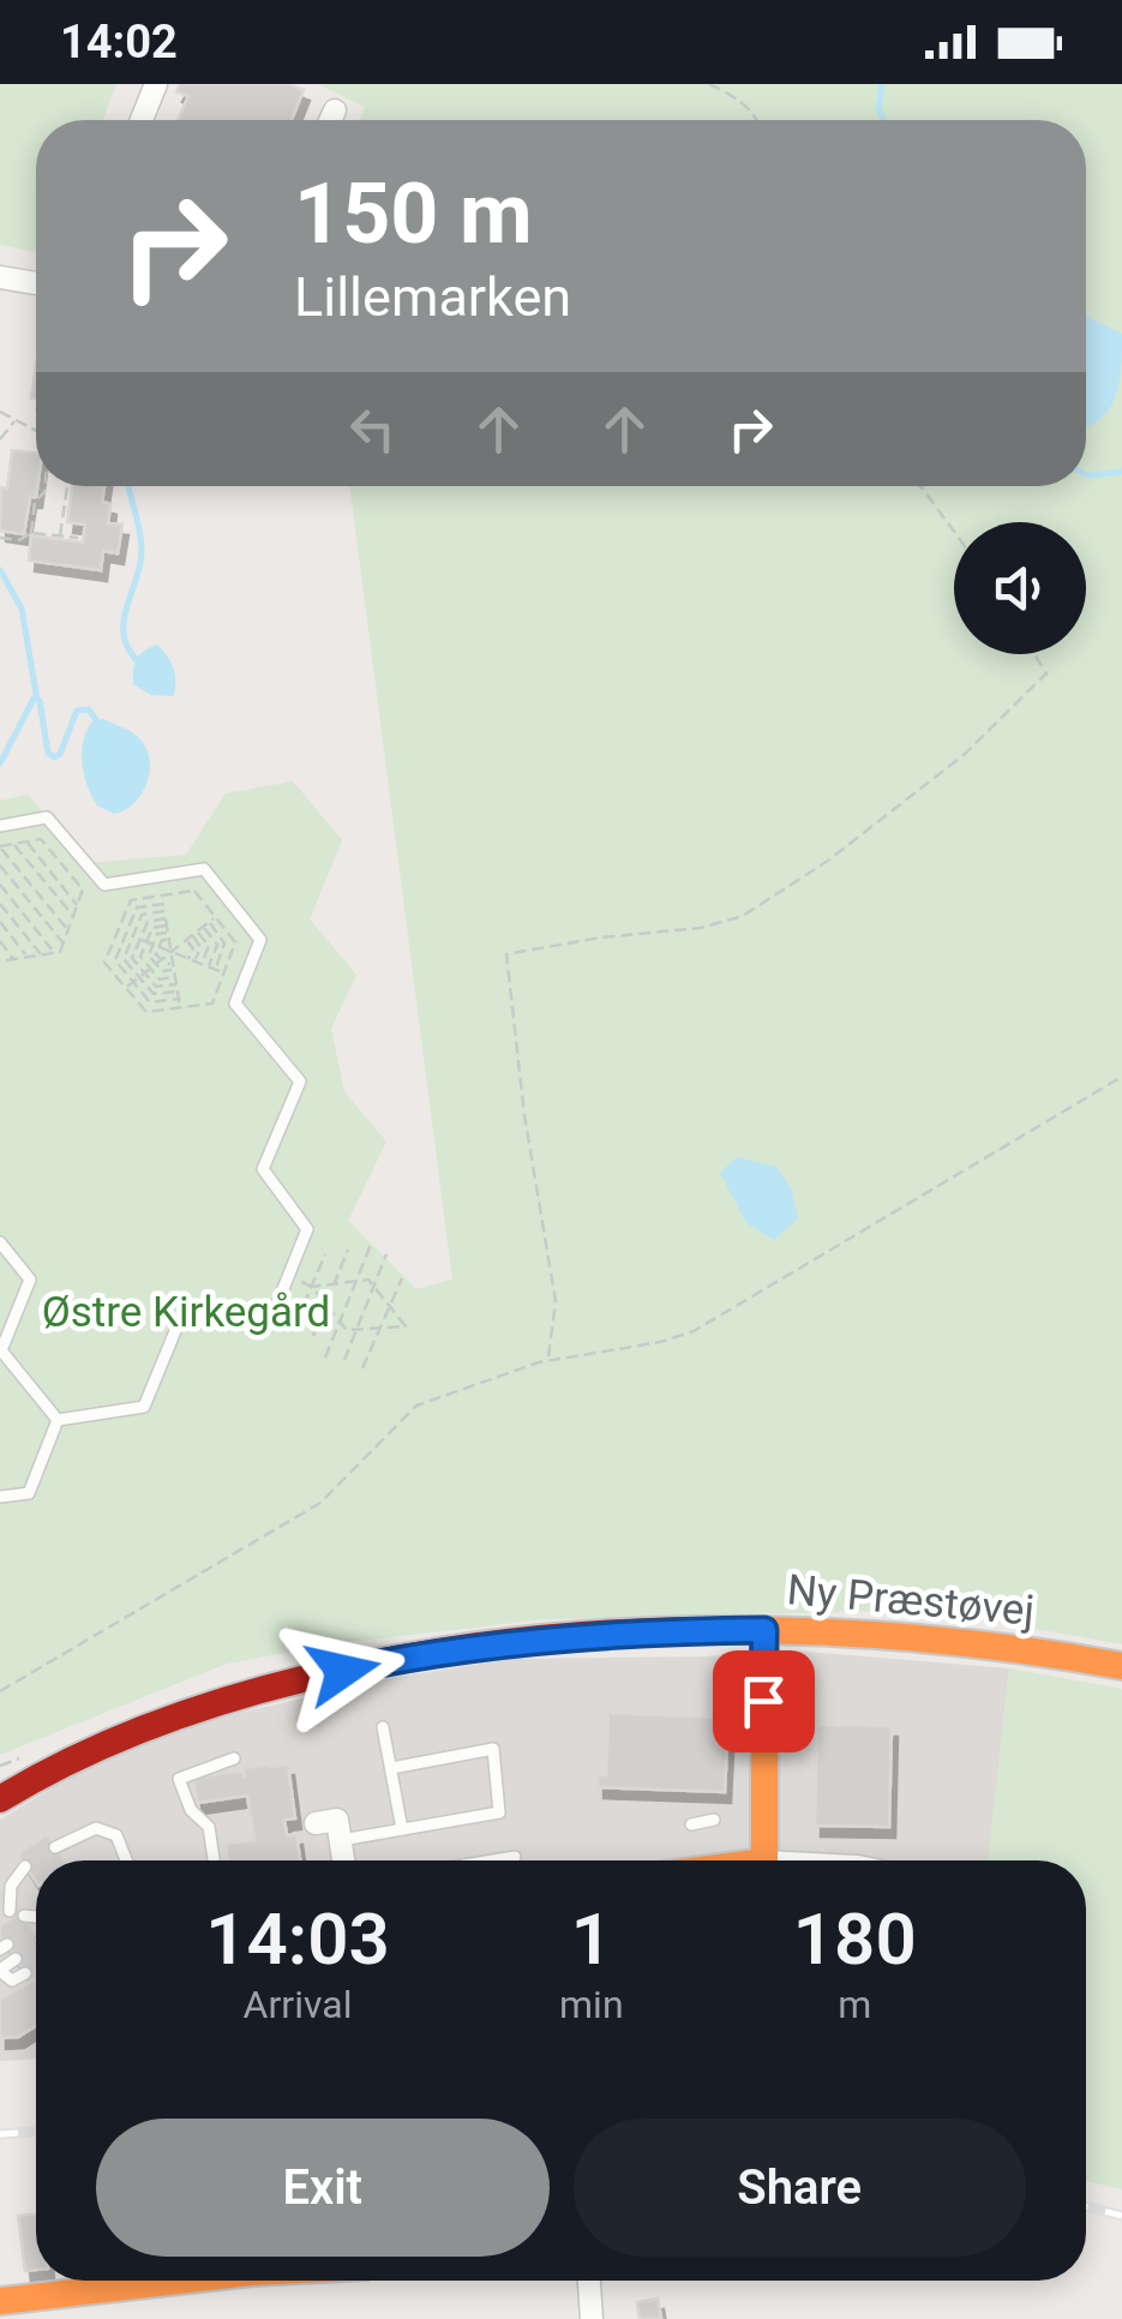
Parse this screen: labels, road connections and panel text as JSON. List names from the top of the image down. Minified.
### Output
{"streets":{"street":["Ny Præstøvej"]},"parks":["Østre Kirkegård"],"page":{"status":"14:02","turn":["150 m","Lillemarken"],"eta":["14:03","Arrival","1","min","180","m"],"buttons":["Exit","Share"]}}
